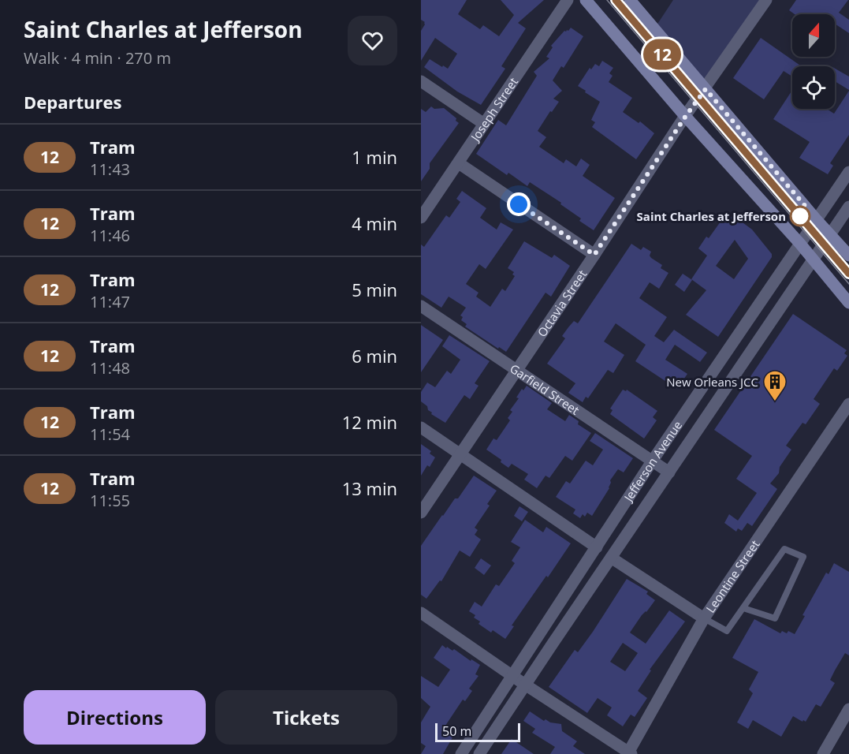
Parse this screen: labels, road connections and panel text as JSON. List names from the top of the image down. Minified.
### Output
{"streets":{"street":["Joseph Street","Octavia Street","Garfield Street","Jefferson Avenue","Leontine Street"]},"crossings":[["Octavia Street","Garfield Street"],["Garfield Street","Jefferson Avenue"]],"places":{"other":["Saint Charles at Jefferson"],"building":["New Orleans JCC"]},"lines":["tram line 12"],"scale_bar":"50 m","north":"top","page":{"heading":[["Saint Charles at Jefferson","Walk · 4 min · 270 m"],"Departures"],"on_map":"12","list":[{"mark":"12","name":"Tram","note":"11:43","value":"1 min"},{"mark":"12","name":"Tram","note":"11:46","value":"4 min"},{"mark":"12","name":"Tram","note":"11:47","value":"5 min"},{"mark":"12","name":"Tram","note":"11:48","value":"6 min"},{"mark":"12","name":"Tram","note":"11:54","value":"12 min"},{"mark":"12","name":"Tram","note":"11:55","value":"13 min"}],"buttons":["Directions","Tickets"],"scale":"50 m"}}
